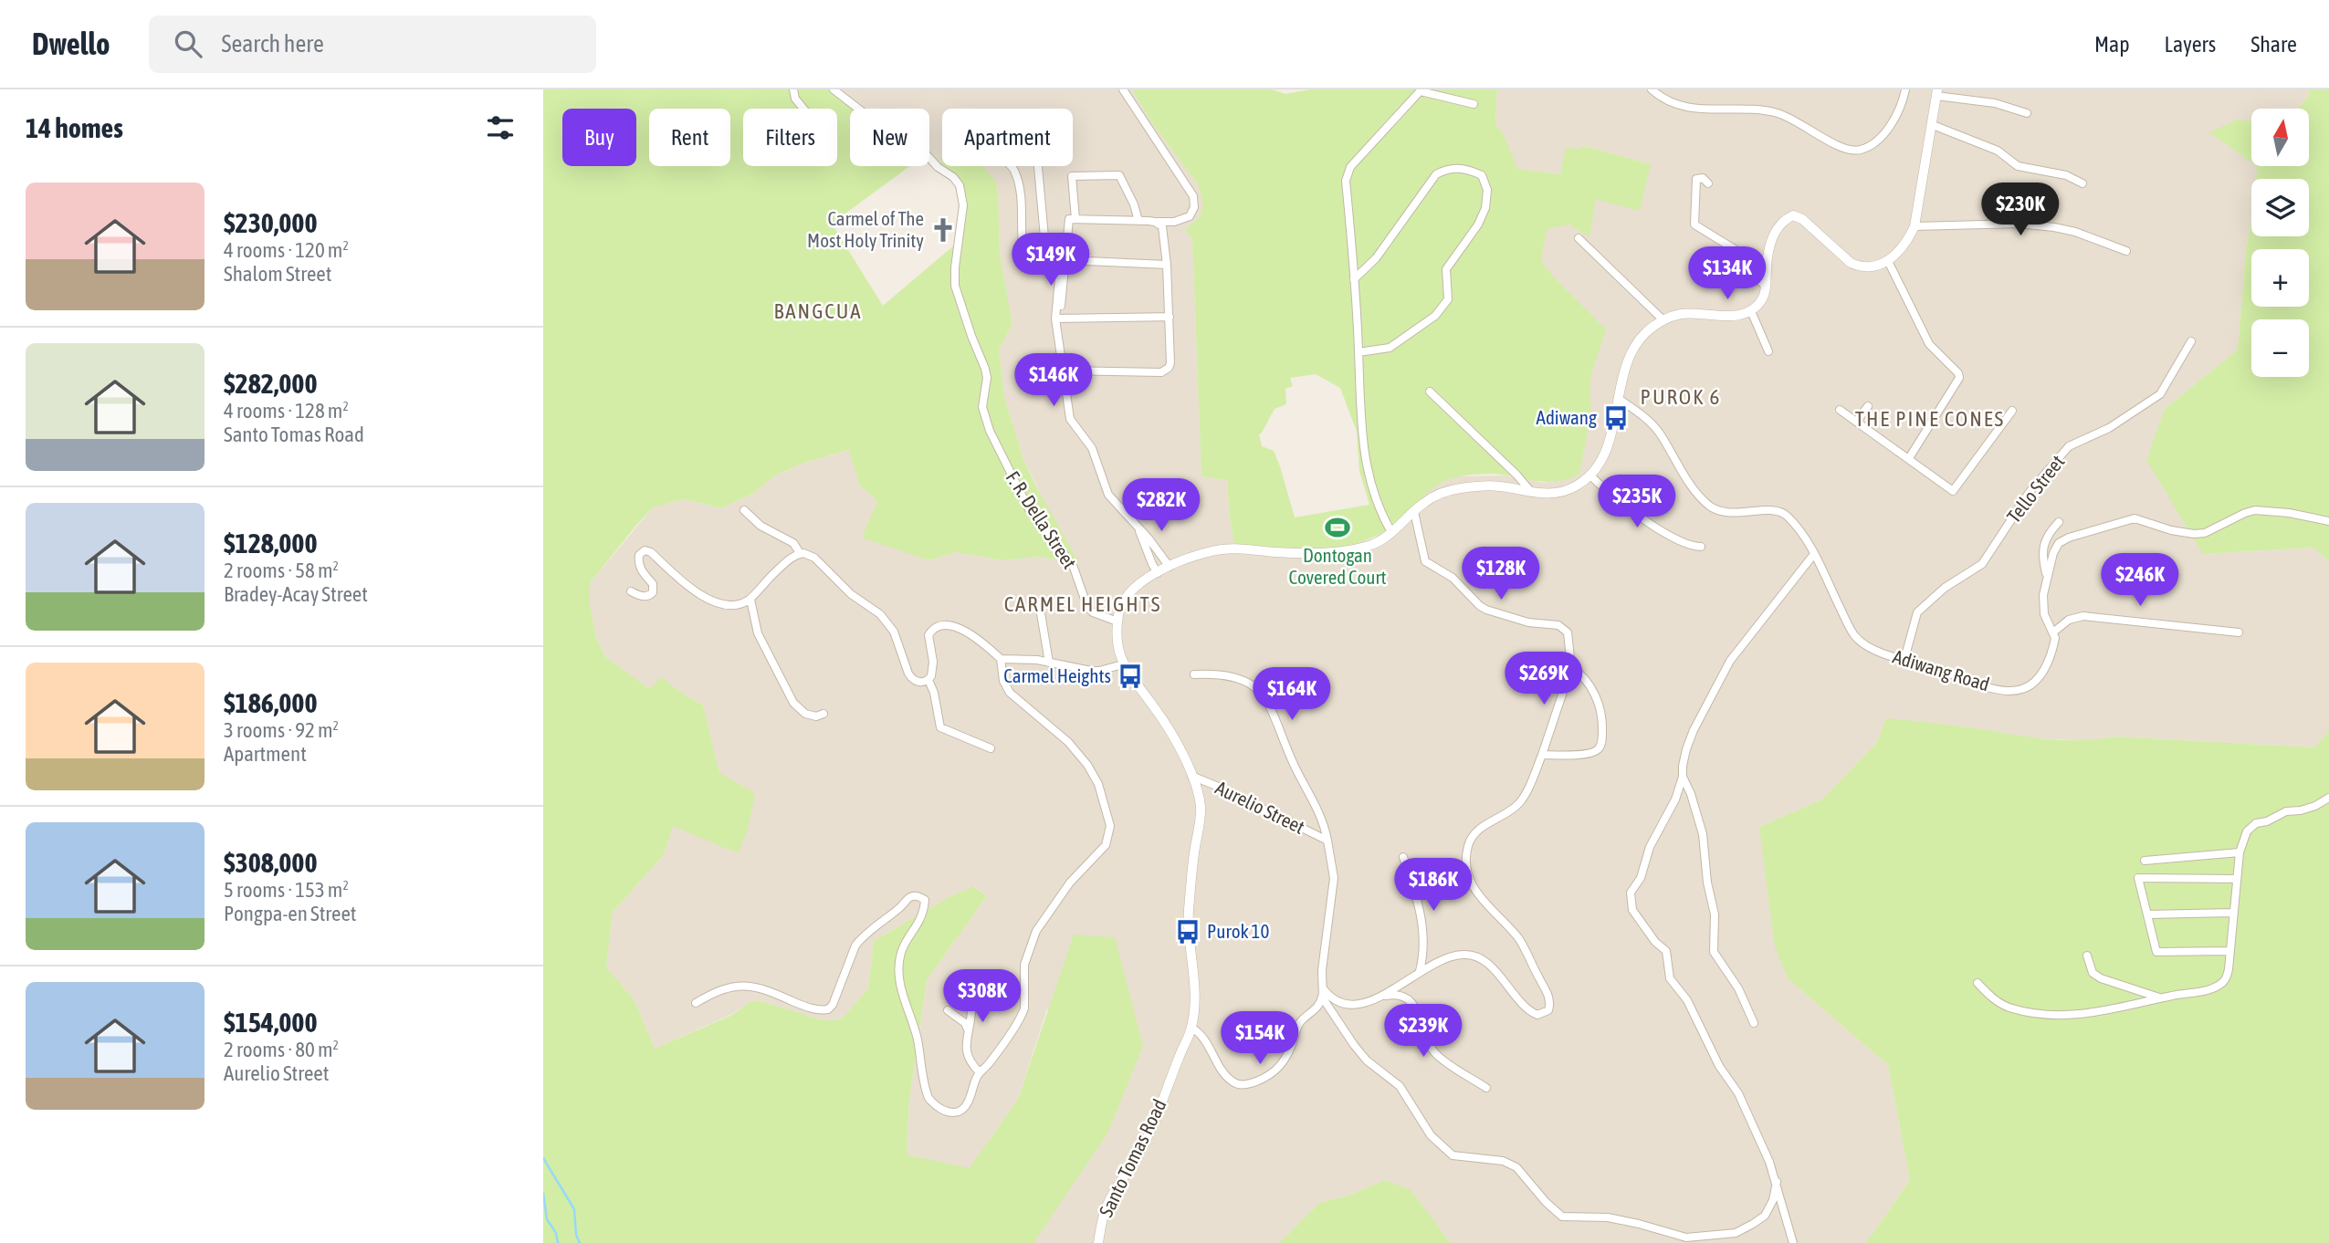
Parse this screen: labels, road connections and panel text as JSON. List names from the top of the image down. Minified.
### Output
{"streets":{"street":["Tello Street","F. R. Della Street","Adiwang Road","Aurelio Street","Santo Tomas Road"]},"crossings":[["Tello Street","Adiwang Road"],["F. R. Della Street","Santo Tomas Road"],["Aurelio Street","Santo Tomas Road"]],"districts":["BANGCUA","PUROK 6","THE PINE CONES","CARMEL HEIGHTS"],"places":{"church":["Carmel of The Most Holy Trinity"],"bus stop":["Adiwang","Carmel Heights","Purok 10"],"sports":["Dontogan Covered Court"]},"north":"top","page":{"header":"Dwello","search":"Search here","nav":["Map","Layers","Share"],"heading":"14 homes","map_buttons":["+","−"],"chip":["Buy","Rent","Filters","New","Apartment"],"list":[{"name":"$230,000","note":"4 rooms · 120 m² · Shalom Street"},{"name":"$282,000","note":"4 rooms · 128 m² · Santo Tomas Road"},{"name":"$128,000","note":"2 rooms · 58 m² · Bradey-Acay Street"},{"name":"$186,000","note":"3 rooms · 92 m² · Apartment"},{"name":"$308,000","note":"5 rooms · 153 m² · Pongpa-en Street"},{"name":"$154,000","note":"2 rooms · 80 m² · Aurelio Street"}],"price":["$230K","$149K","$134K","$146K","$235K","$282K","$128K","$246K","$269K","$164K","$186K","$308K","$239K","$154K"]}}
